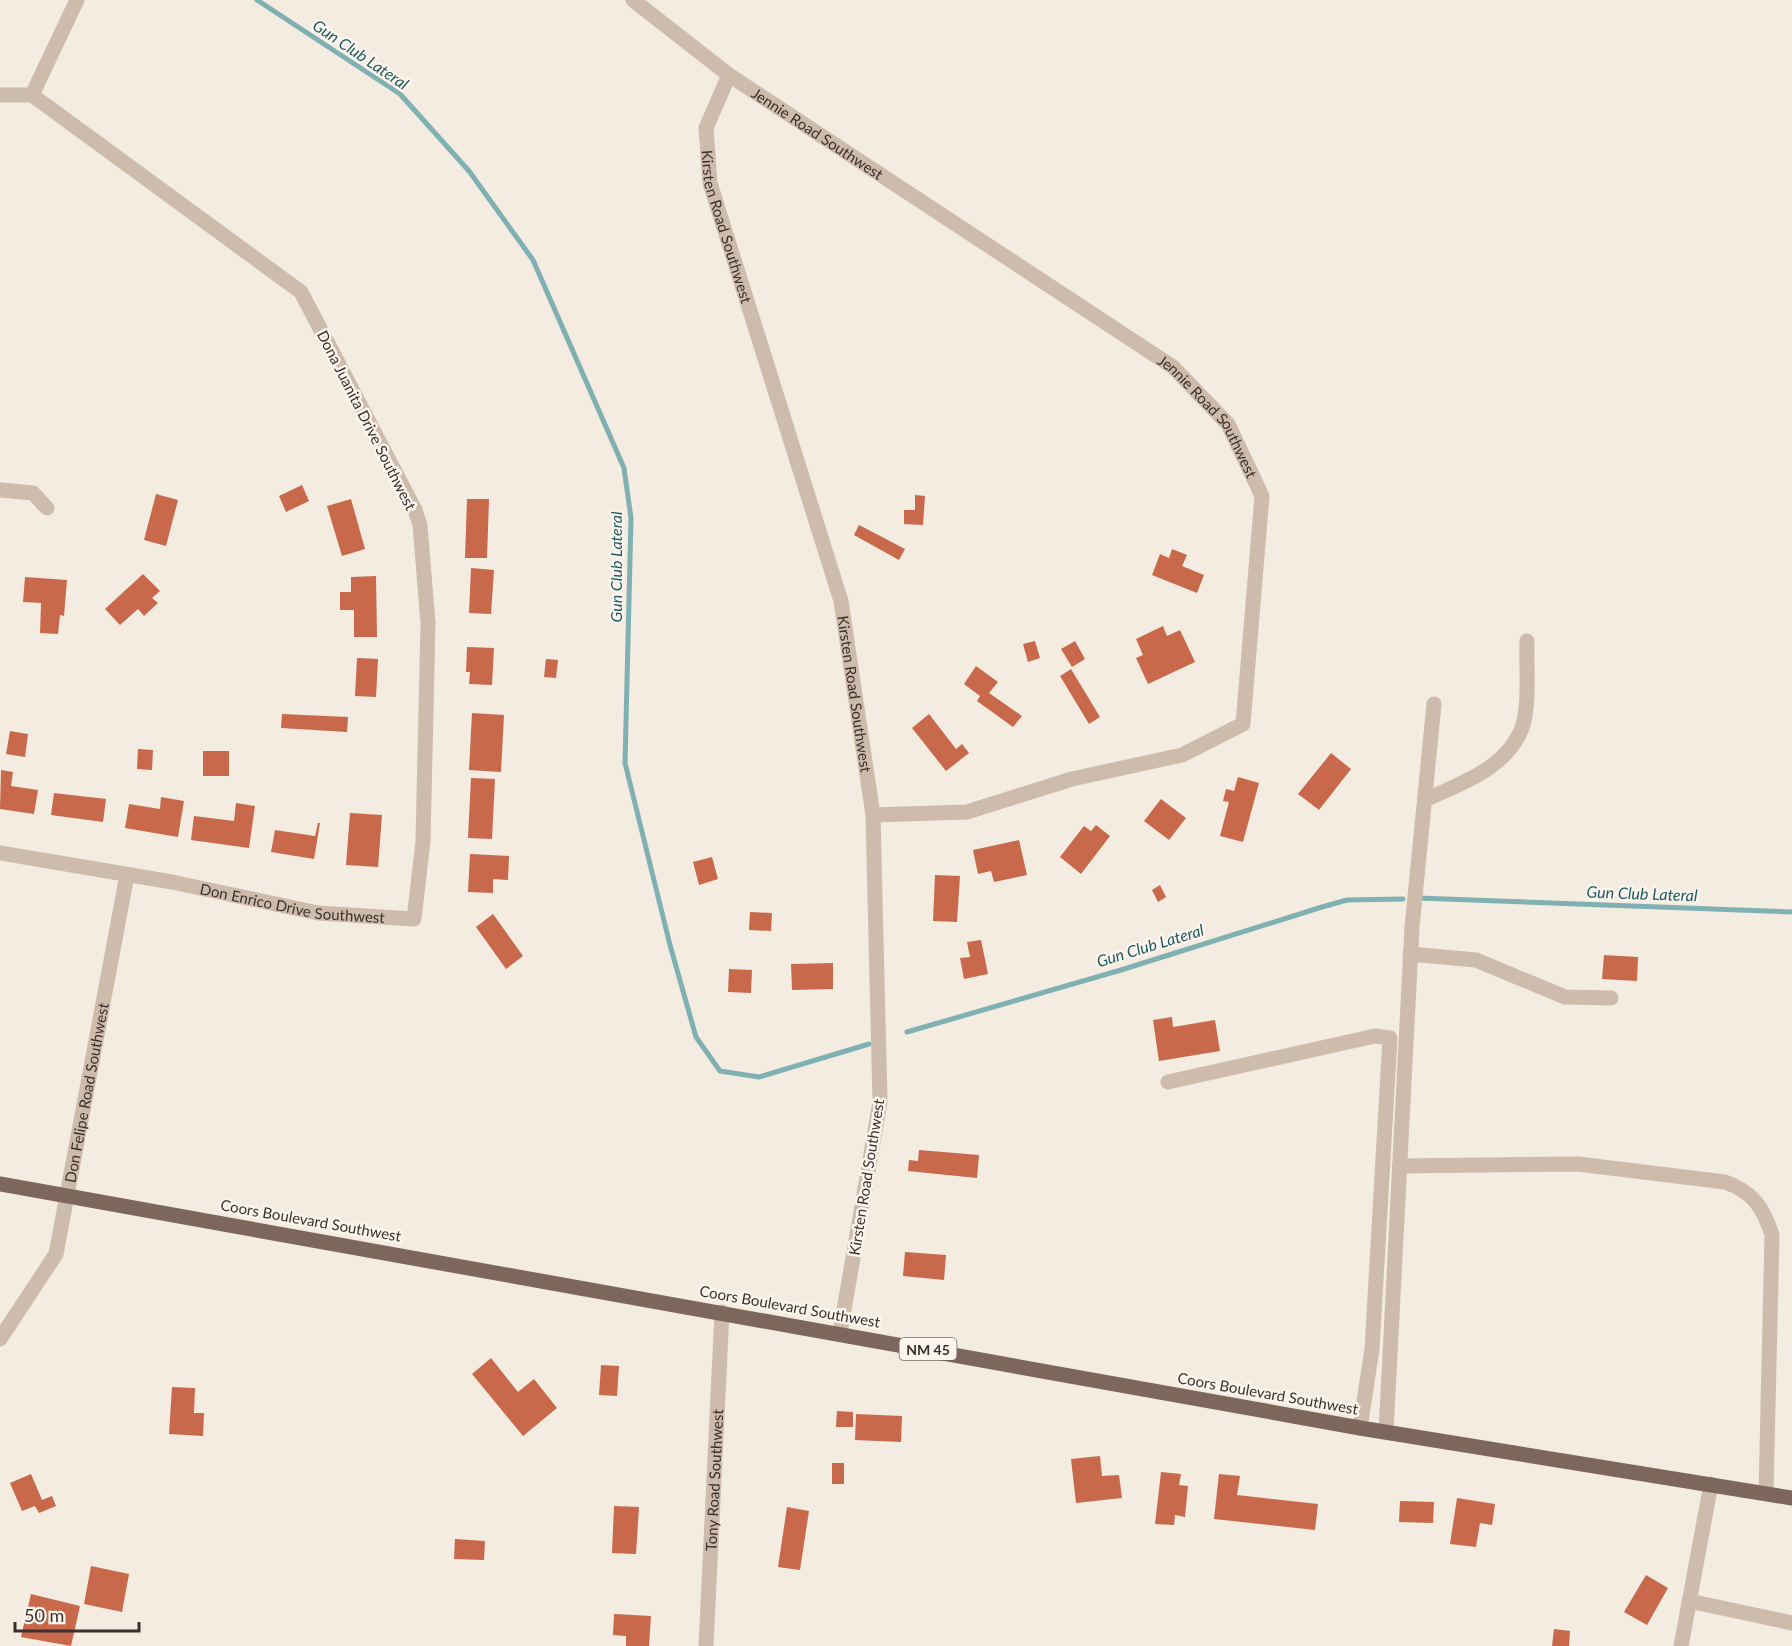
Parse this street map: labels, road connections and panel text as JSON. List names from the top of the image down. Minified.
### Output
{"streets":{"main road":["Coors Boulevard Southwest","NM 45"],"street":["Jennie Road Southwest","Kirsten Road Southwest","Dona Juanita Drive Southwest","Don Enrico Drive Southwest","Don Felipe Road Southwest","Tony Road Southwest"]},"crossings":[["Jennie Road Southwest","Kirsten Road Southwest"],["Kirsten Road Southwest","Coors Boulevard Southwest"],["Dona Juanita Drive Southwest","Don Enrico Drive Southwest"],["Don Enrico Drive Southwest","Don Felipe Road Southwest"],["Don Felipe Road Southwest","Coors Boulevard Southwest"],["Don Felipe Road Southwest","NM 45"],["Coors Boulevard Southwest","NM 45"],["Coors Boulevard Southwest","Tony Road Southwest"]],"water":["Gun Club Lateral"],"scale_bar":"50 m"}
